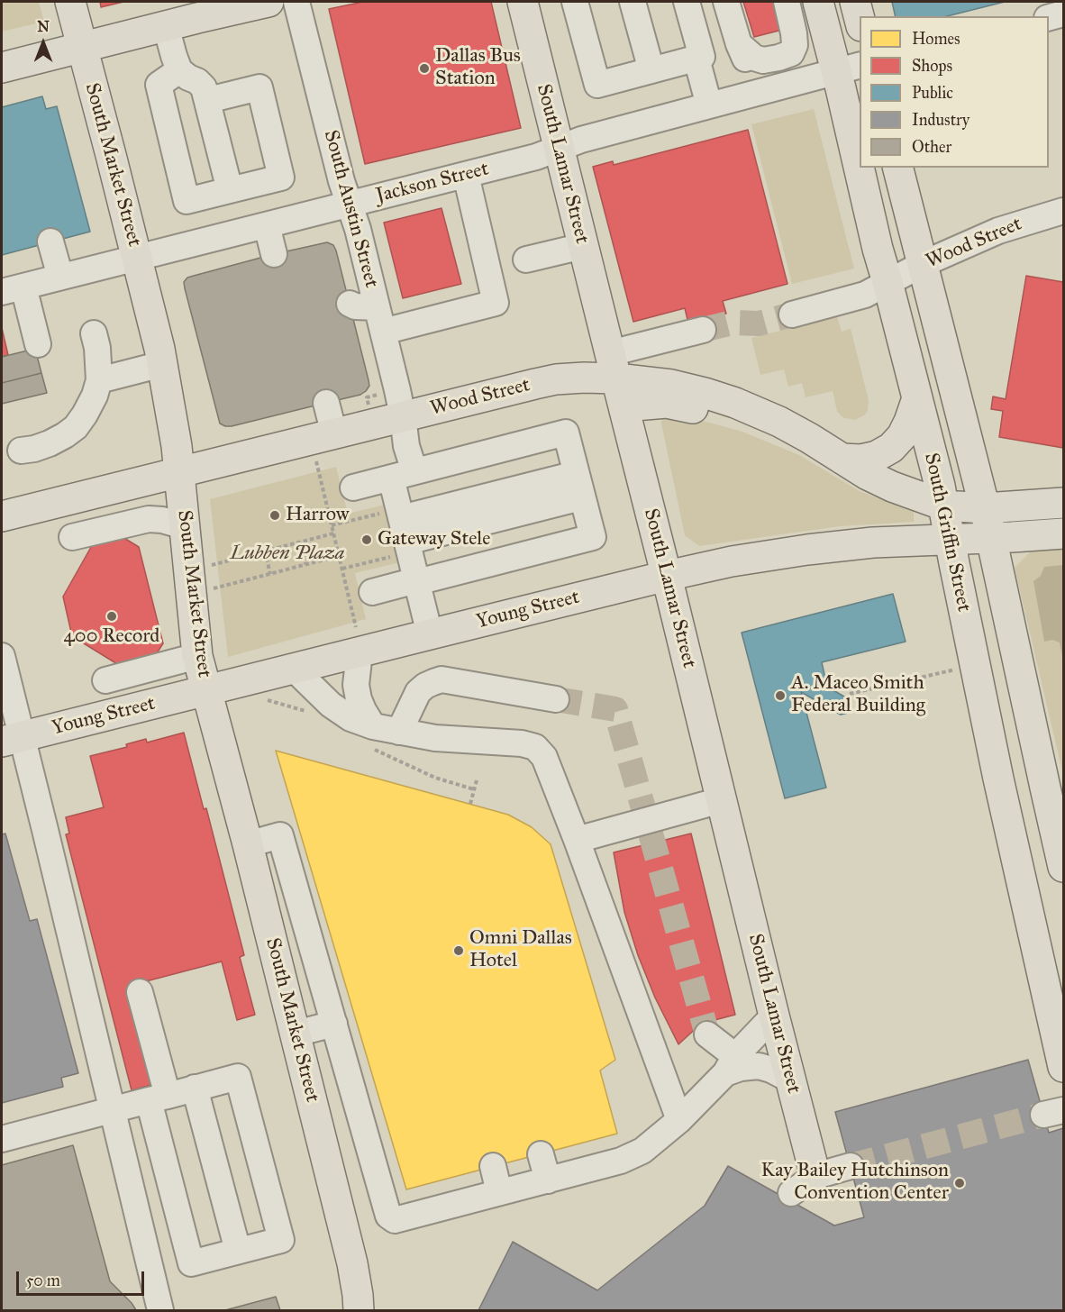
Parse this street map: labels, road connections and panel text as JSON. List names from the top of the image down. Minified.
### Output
{"streets":{"main road":["South Lamar Street","South Market Street","Wood Street","South Griffin Street","Young Street"],"street":["Jackson Street","South Austin Street"]},"crossings":[["South Lamar Street","Jackson Street"],["South Lamar Street","Wood Street"],["South Lamar Street","Young Street"],["South Market Street","Jackson Street"],["South Market Street","Wood Street"],["South Market Street","Young Street"],["Jackson Street","South Austin Street"],["Jackson Street","South Griffin Street"],["South Austin Street","Wood Street"],["South Austin Street","Young Street"],["Wood Street","South Griffin Street"],["South Griffin Street","Young Street"]],"parks":["Lubben Plaza"],"places":["Dallas Bus Station","Harrow","Gateway Stele","400 Record","A. Maceo Smith Federal Building","Omni Dallas Hotel","Kay Bailey Hutchinson Convention Center"],"legend":["Homes","Shops","Public","Industry","Other"],"scale_bar":"50 m","north":"top"}
